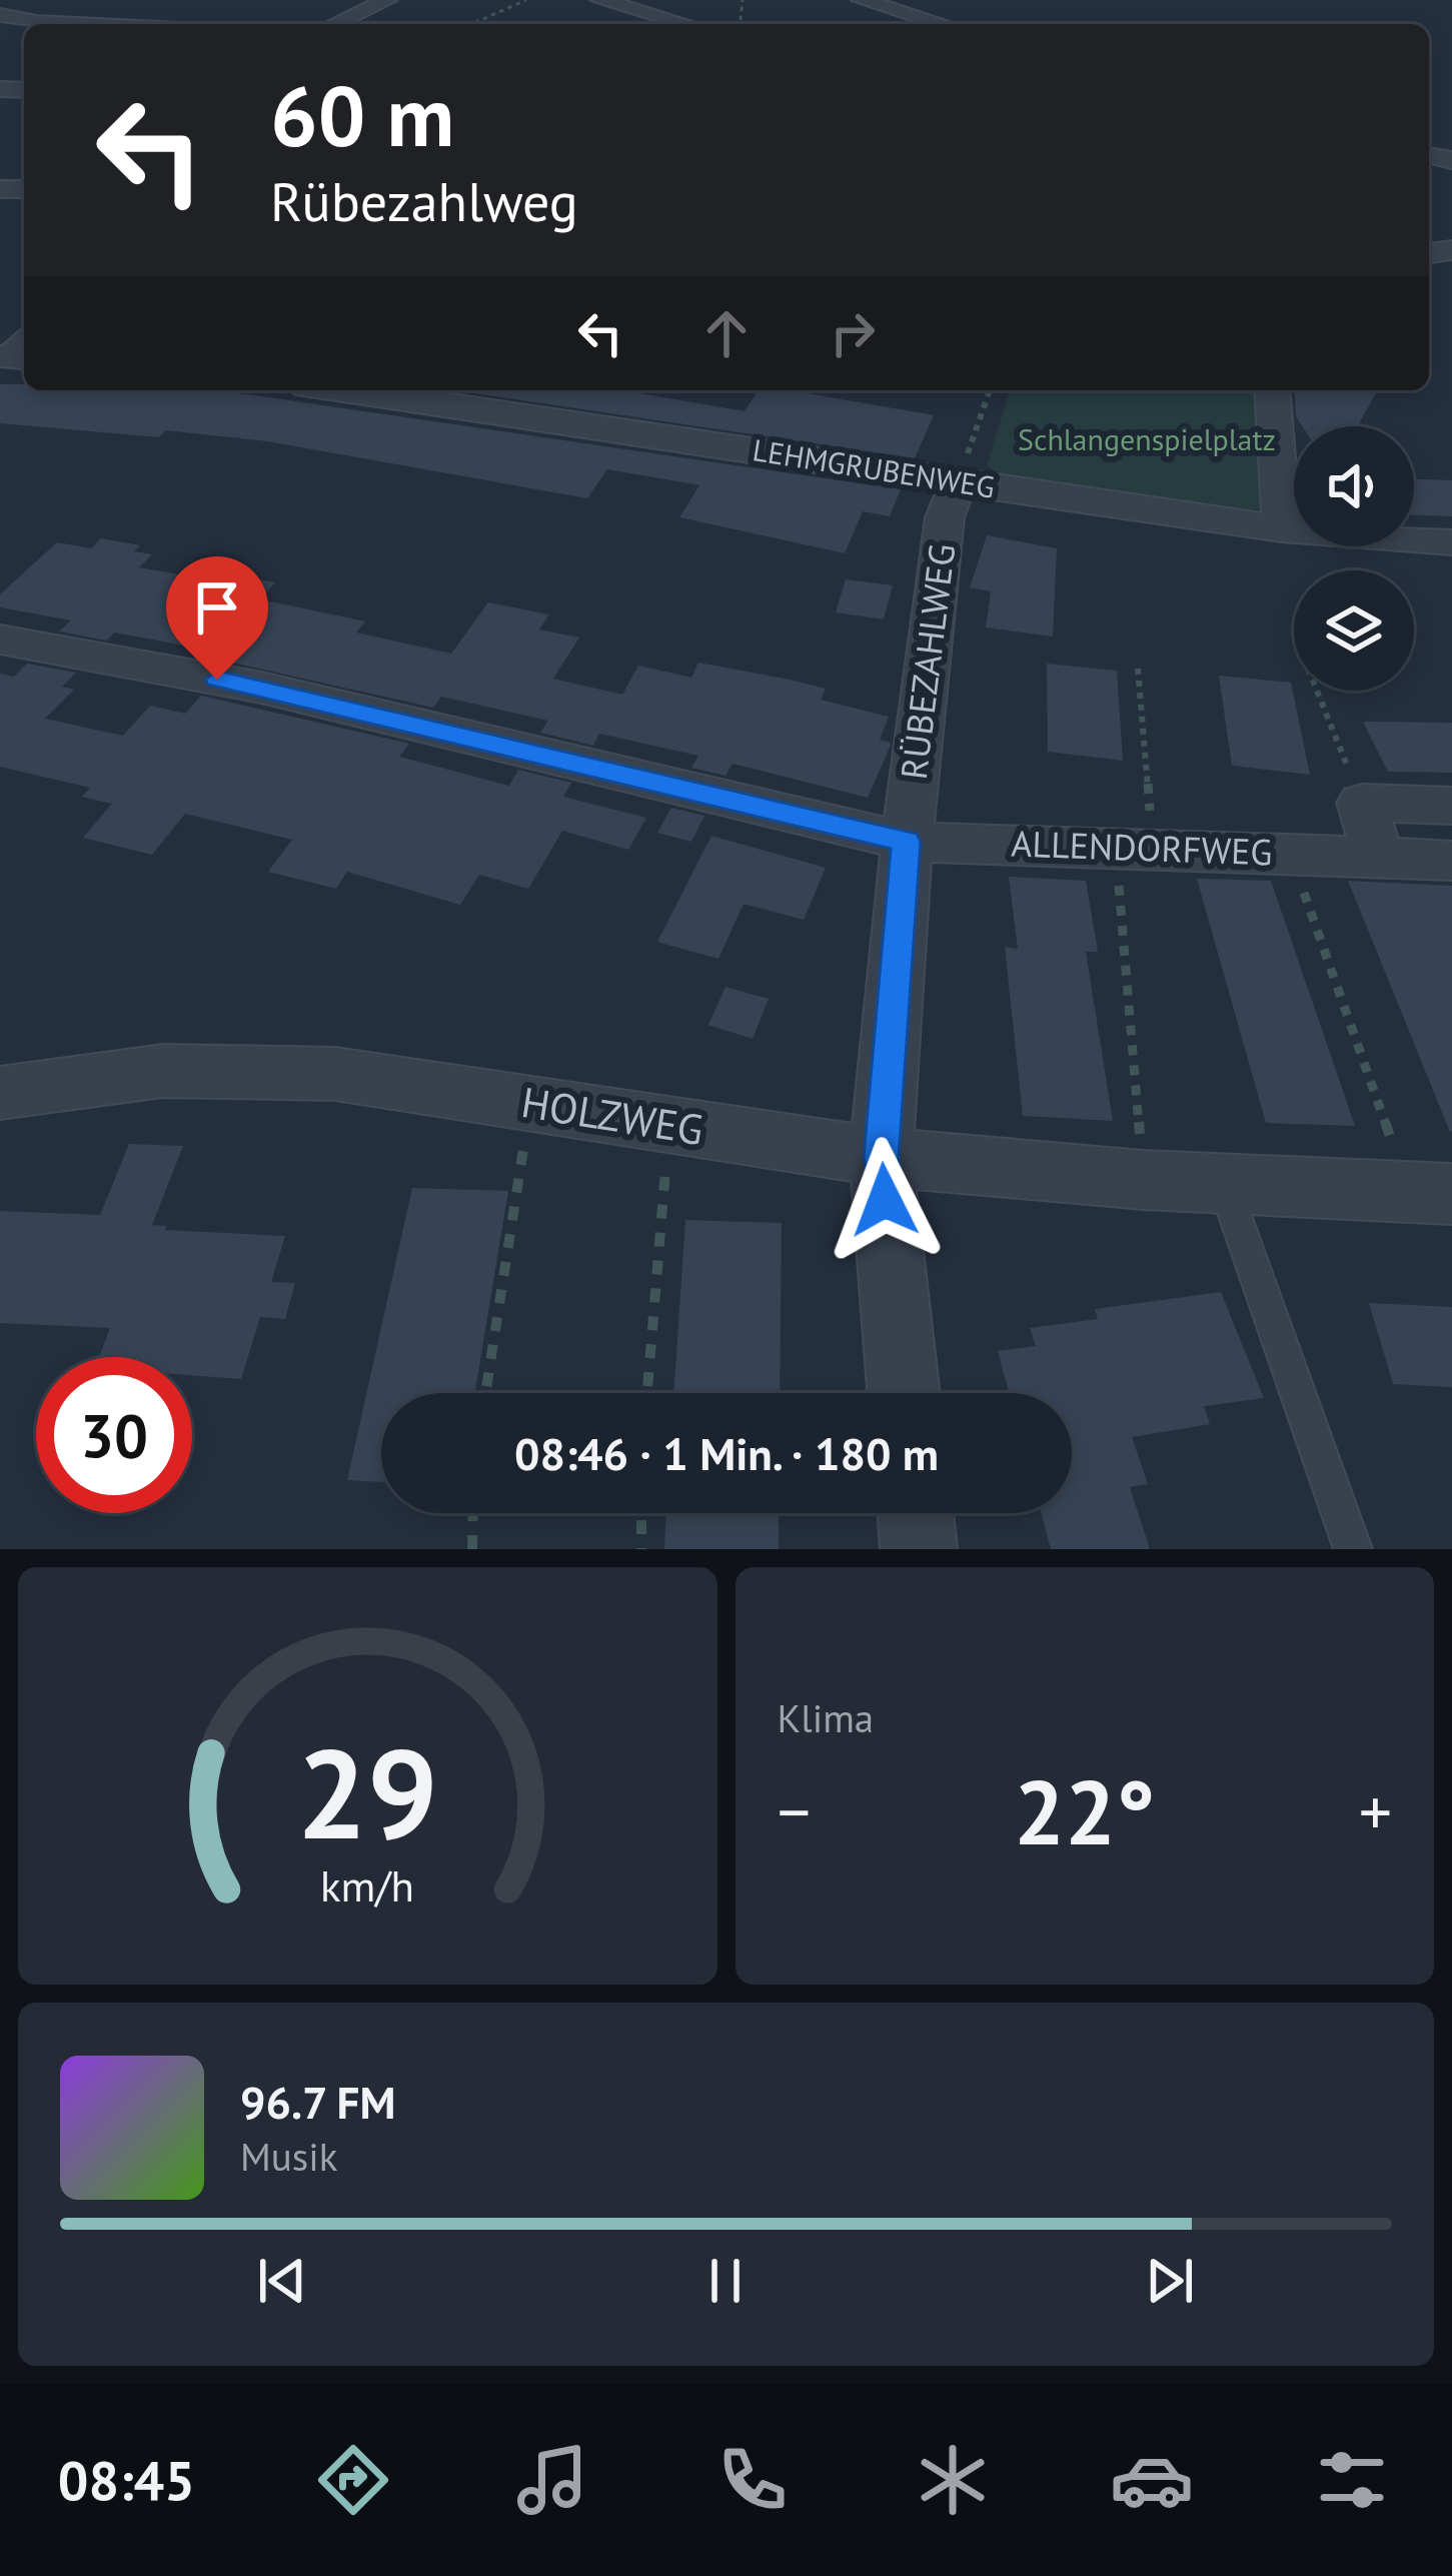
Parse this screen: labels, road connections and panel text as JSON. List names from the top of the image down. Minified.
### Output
{"streets":{"street":["LEHMGRUBENWEG","RÜBEZAHLWEG","ALLENDORFWEG","HOLZWEG"]},"crossings":[["LEHMGRUBENWEG","RÜBEZAHLWEG"],["RÜBEZAHLWEG","ALLENDORFWEG"],["RÜBEZAHLWEG","HOLZWEG"]],"parks":["Schlangenspielplatz"],"page":{"turn":["60 m","Rübezahlweg"],"limit":"30","trip":"08:46 · 1 Min. · 180 m","tile":"Klima","heat":["−","22°","+"],"song":["96.7 FM","Musik"],"tabs":"08:45","gauge":["29","km/h"]}}
